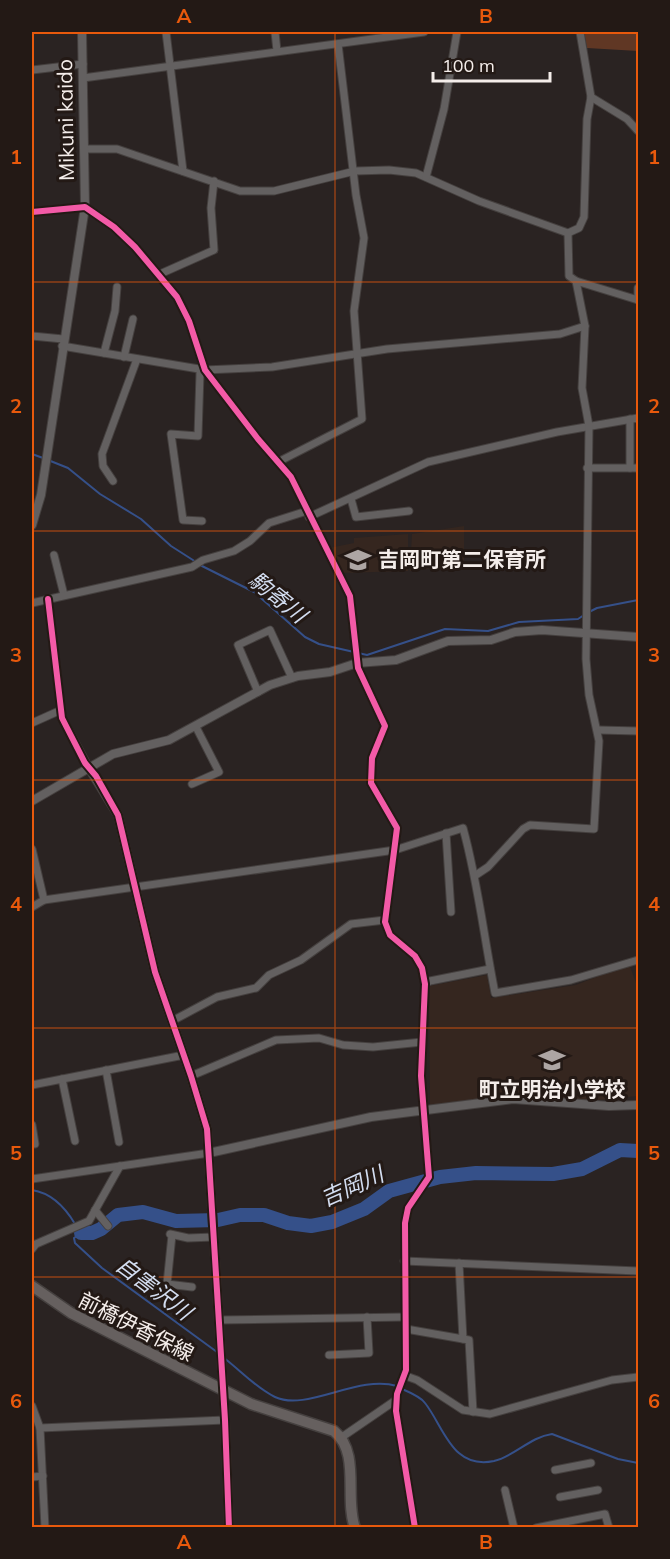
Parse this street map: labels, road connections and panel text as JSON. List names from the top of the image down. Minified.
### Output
{"streets":{"main road":["前橋伊香保線"],"street":["Mikuni kaido"]},"water":["駒寄川","吉岡川","自害沢川"],"places":{"school or university":["吉岡町第二保育所","町立明治小学校"]},"scale_bar":"100 m","grid":{"columns":["A","B"],"rows":["1","2","3","4","5","6"]}}
